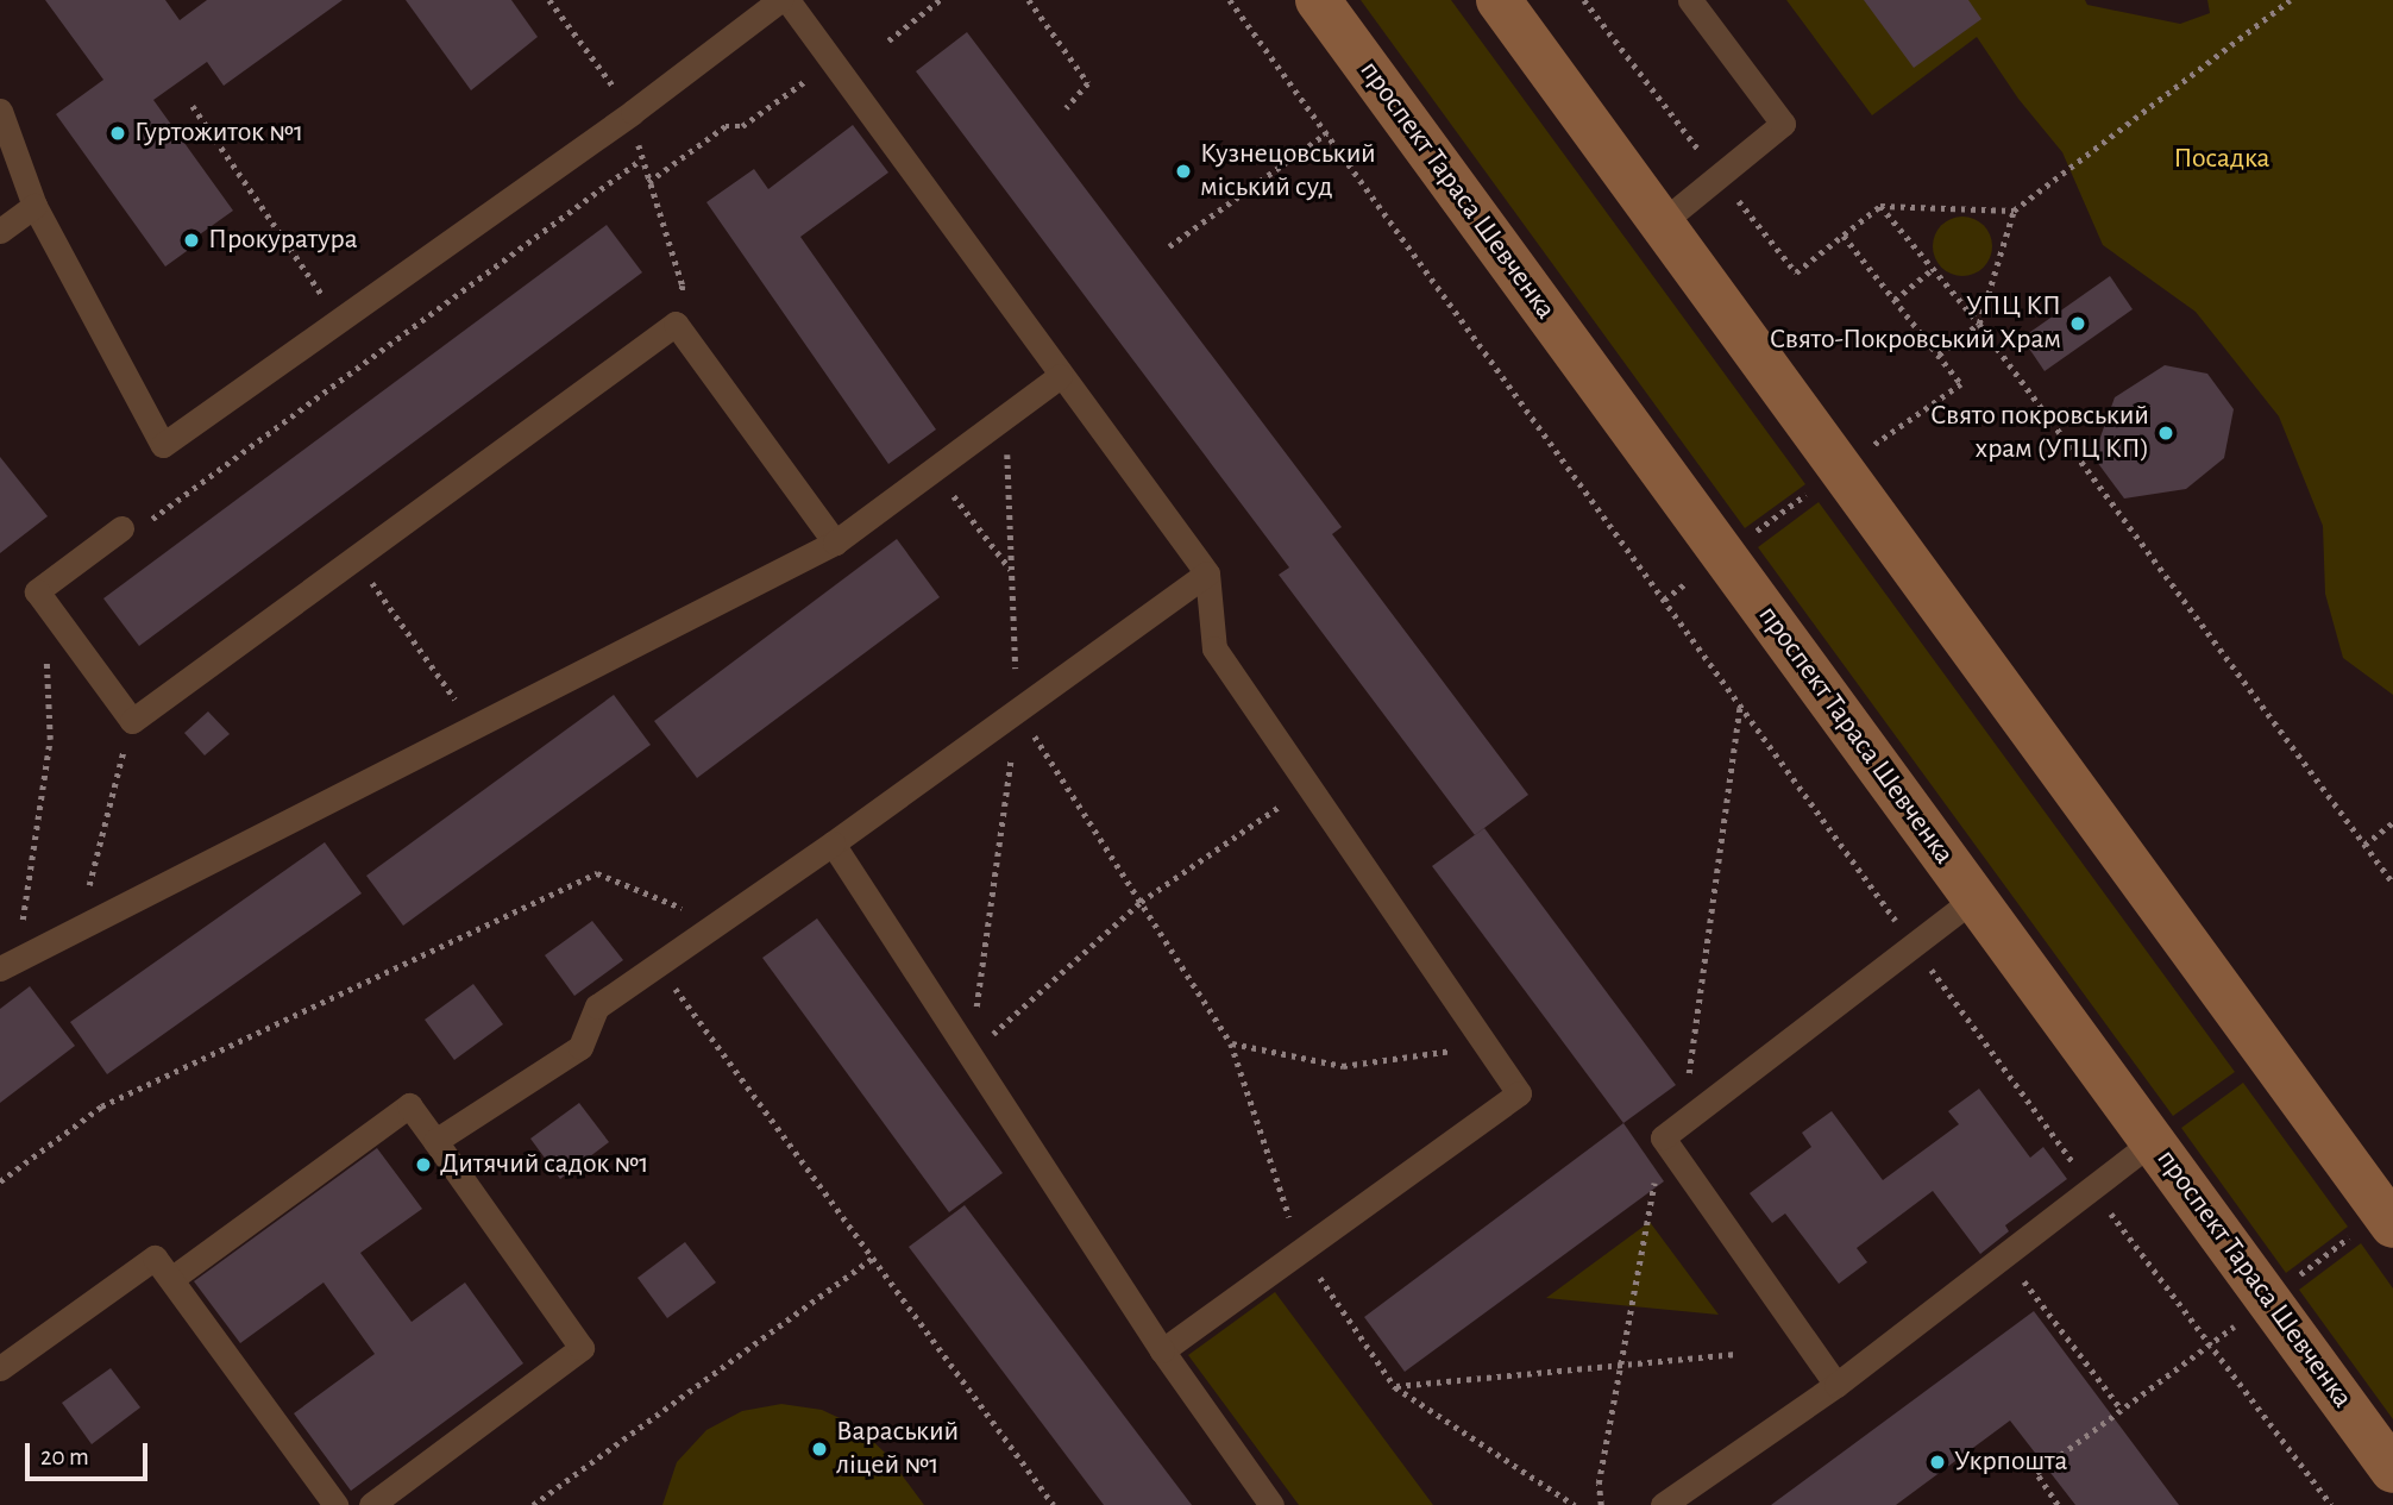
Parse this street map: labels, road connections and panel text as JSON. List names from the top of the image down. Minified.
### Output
{"streets":{"main road":["проспект Тараса Шевченка"]},"parks":["Посадка"],"places":["Гуртожиток №1","Кузнецовський міський суд","Прокуратура","УПЦ КП Свято-Покровський Храм","Свято покровський храм (УПЦ КП)","Дитячий садок №1","Вараський ліцей №1","Укрпошта"],"scale_bar":"20 m"}
